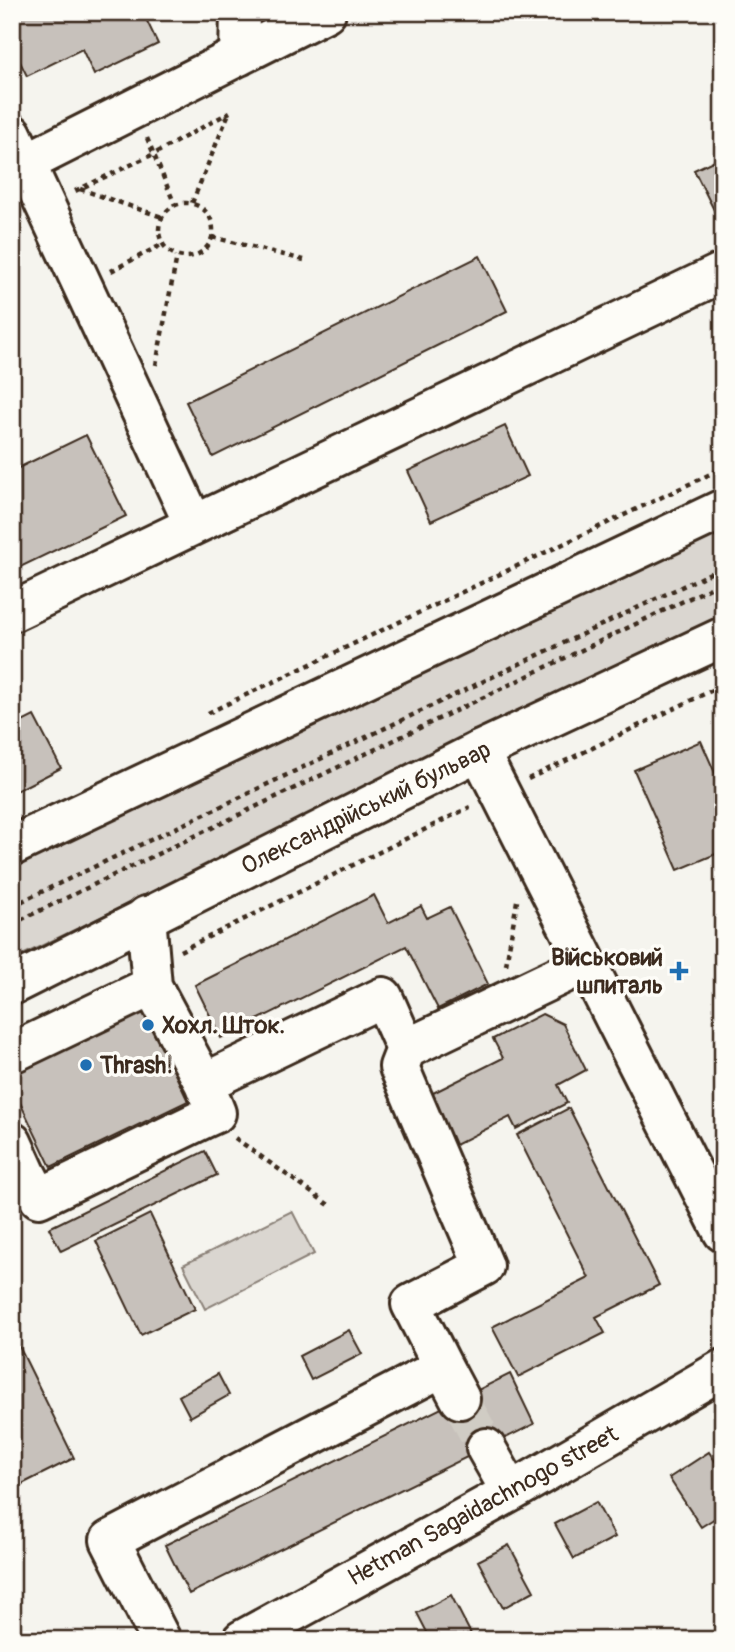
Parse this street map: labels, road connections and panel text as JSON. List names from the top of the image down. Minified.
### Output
{"streets":{"main road":["Олександрійський бульвар","Hetman Sagaidachnogo street"]},"places":{"health":["Військовий шпиталь"],"other":["Хохл. Шток.","Thrash!"]}}
